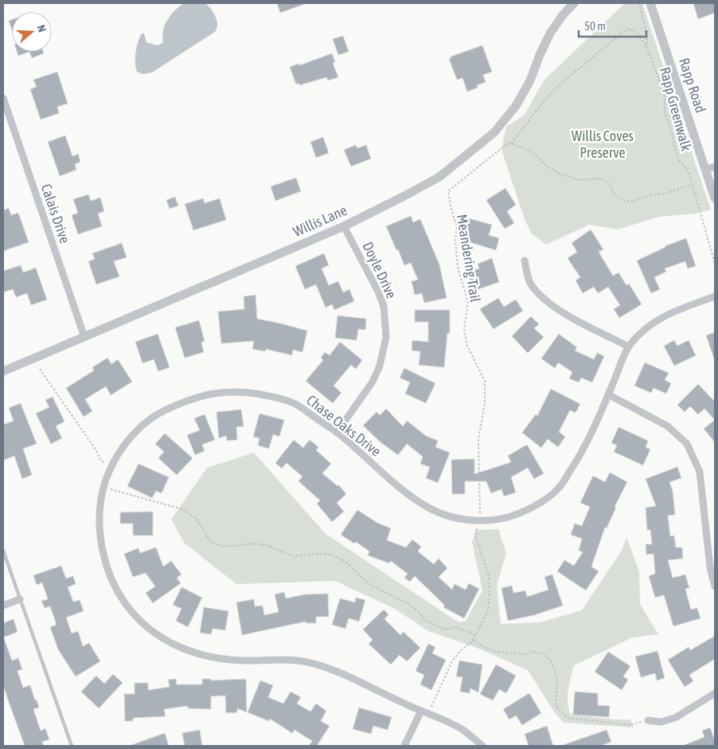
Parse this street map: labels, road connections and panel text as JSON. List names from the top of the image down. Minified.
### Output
{"streets":{"street":["Rapp Road","Calais Drive","Willis Lane","Doyle Drive","Chase Oaks Drive"],"path":["Rapp Greenwalk","Meandering Trail"]},"crossings":[["Calais Drive","Willis Lane"],["Willis Lane","Doyle Drive"],["Doyle Drive","Chase Oaks Drive"]],"parks":["Willis Coves Preserve"],"scale_bar":"50 m","north":"right"}
